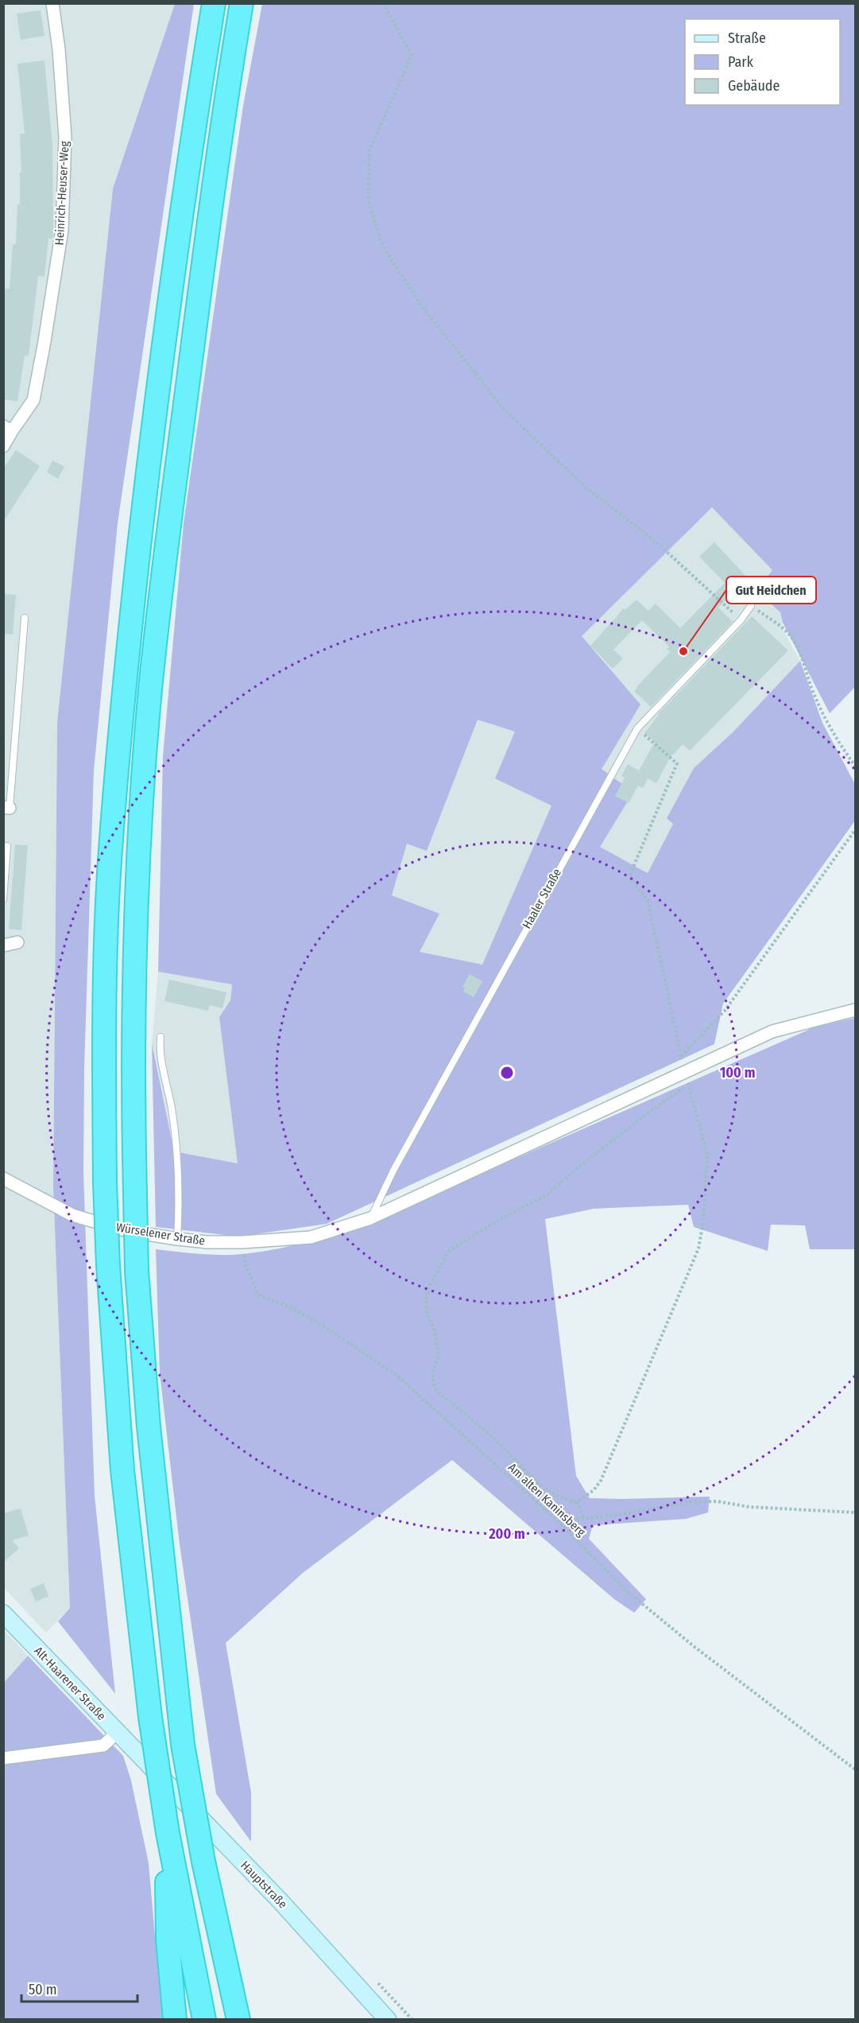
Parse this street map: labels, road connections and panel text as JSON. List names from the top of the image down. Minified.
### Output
{"streets":{"main road":["Alt-Haarener Straße","Hauptstraße"],"street":["Heinrich-Heuser-Weg","Würselener Straße"],"lane":["Haaler Straße"],"path":["Am alten Kaninsberg"]},"crossings":[["Würselener Straße","Am alten Kaninsberg"],["Alt-Haarener Straße","Hauptstraße"]],"places":["Gut Heidchen"],"legend":["Straße","Park","Gebäude"],"scale_bar":"50 m","rings":["100 m","200 m"]}
